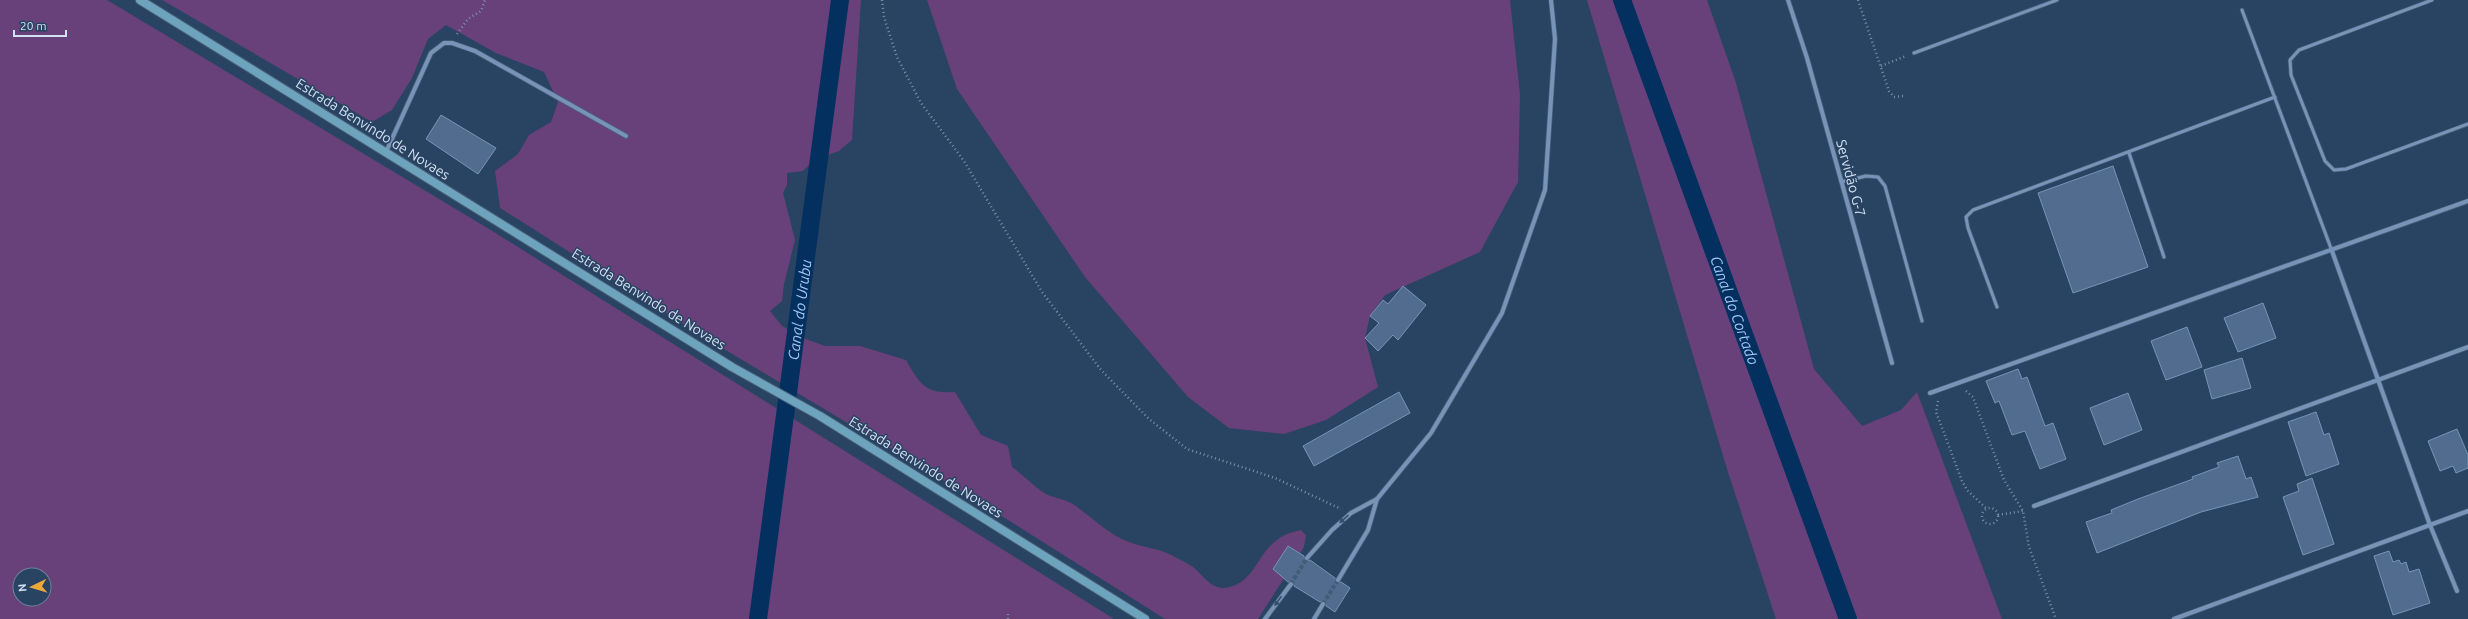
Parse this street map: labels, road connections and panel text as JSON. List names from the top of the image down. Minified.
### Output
{"streets":{"street":["Estrada Benvindo de Novaes","Servidão G-7"]},"water":["Canal do Urubu","Canal do Cortado"],"scale_bar":"20 m","north":"left"}
